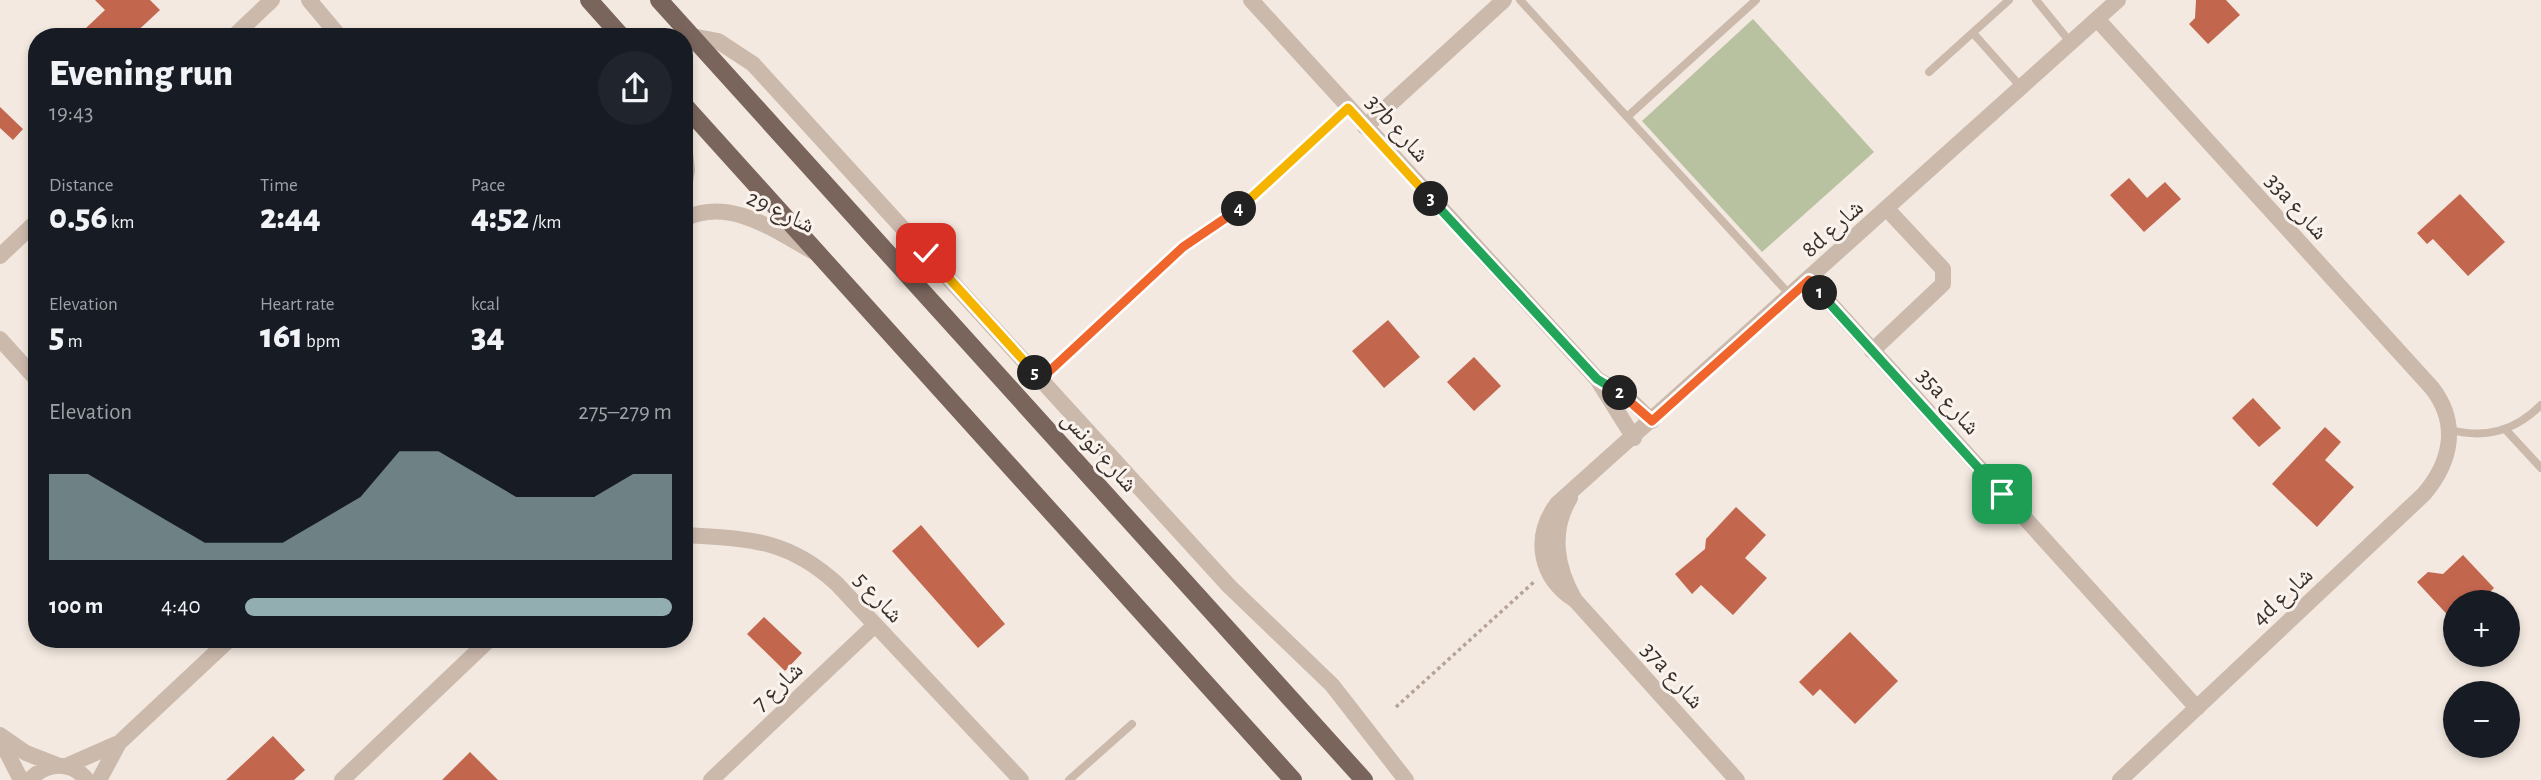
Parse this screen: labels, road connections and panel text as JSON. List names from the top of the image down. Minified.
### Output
{"streets":{"main road":["شارع تونس"],"street":["37b شارع","33a شارع","شارع 29","8d شارع","35a شارع","4d شارع","شارع 5","37a شارع","شارع 7"]},"crossings":[["37b شارع","8d شارع"],["33a شارع","8d شارع"],["33a شارع","4d شارع"],["8d شارع","35a شارع"],["8d شارع","37a شارع"],["35a شارع","4d شارع"],["شارع 5","شارع 7"]],"page":{"heading":["Evening run","19:43"],"stats":[["Distance","0.56 km"],["Time","2:44"],["Pace","4:52 /km"],["Elevation","5 m"],["Heart rate","161 bpm"],["kcal","34"]],"pins":["3","4","1","5","2"],"chart":["Elevation","275–279 m"],"list":[{"name":"100 m","note":"4:40"}],"map_buttons":["+","−"]}}
